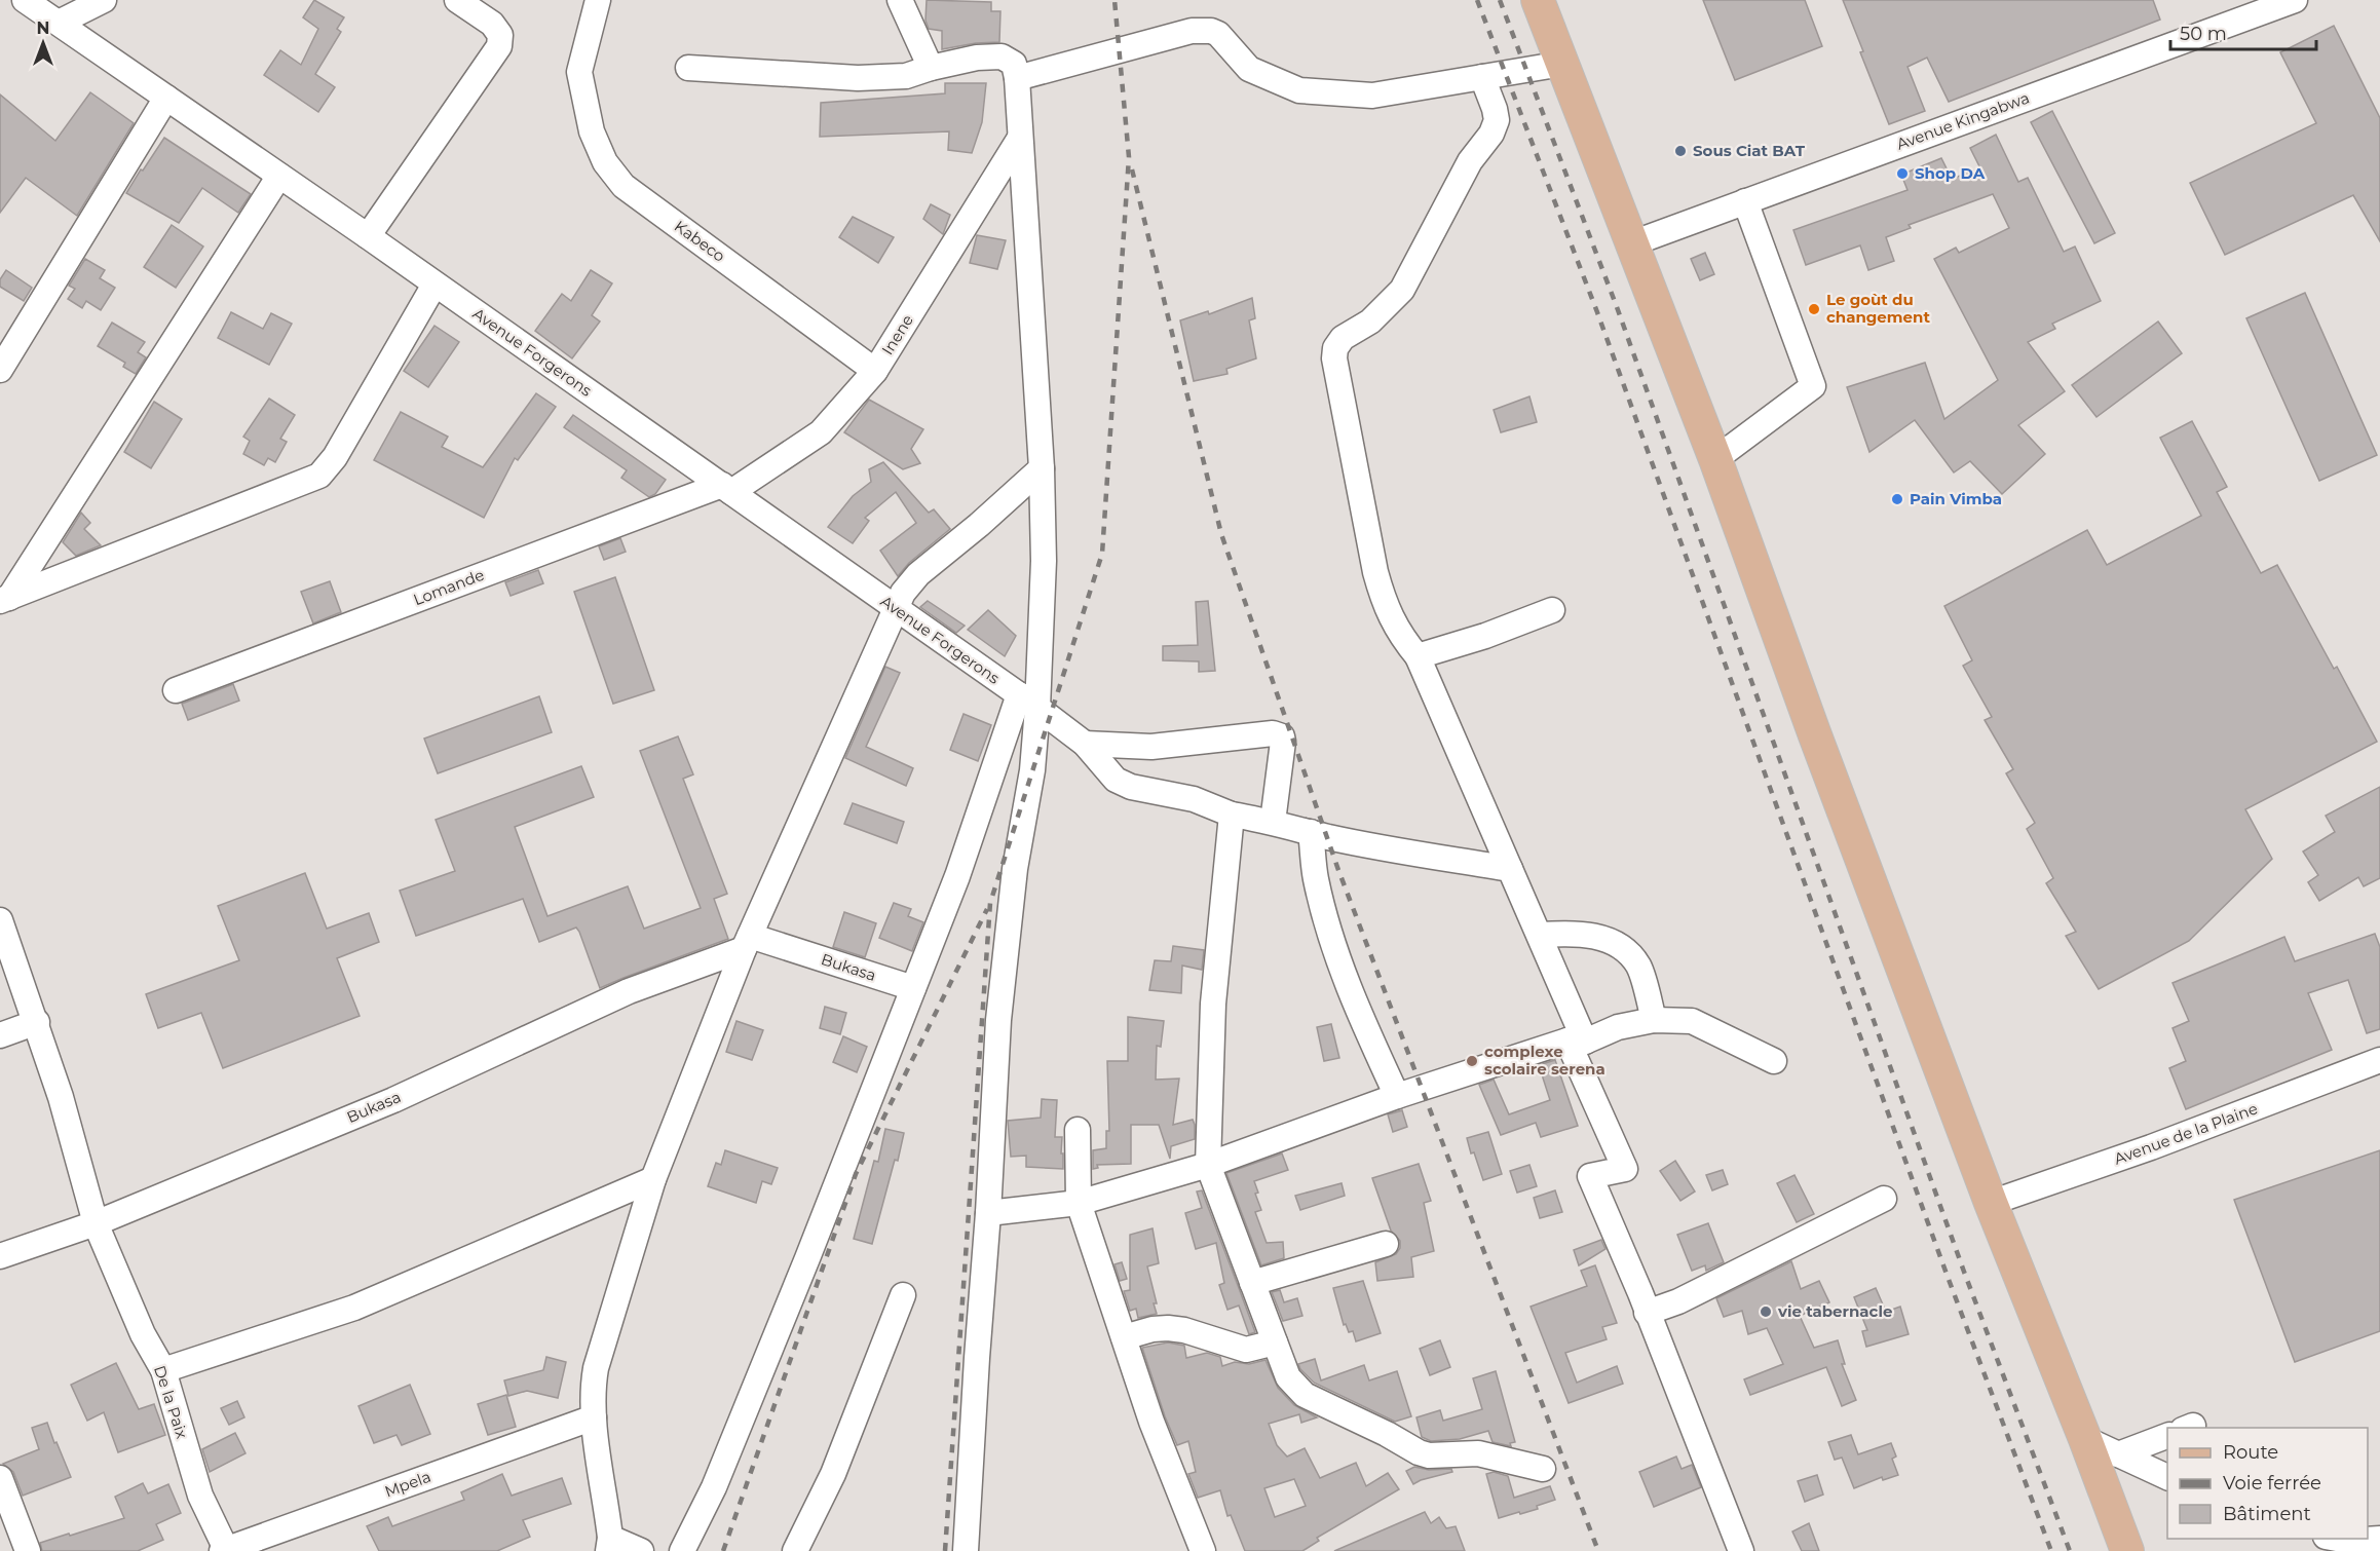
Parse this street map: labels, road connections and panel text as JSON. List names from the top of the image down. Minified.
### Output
{"streets":{"street":["Avenue Kingabwa","Kabeco","Inene","Avenue Forgerons","Lomande","Bukasa","Avenue de la Plaine","De la Paix","Mpela"]},"crossings":[["Kabeco","Inene"],["Inene","Avenue Forgerons"],["Inene","Lomande"],["Avenue Forgerons","Lomande"],["Bukasa","De la Paix"],["De la Paix","Mpela"]],"places":["Sous Ciat BAT","Shop DA","Le goùt du changement","Pain Vimba","complexe scolaire serena","vie tabernacle"],"legend":["Route","Voie ferrée","Bâtiment"],"scale_bar":"50 m","north":"top"}
